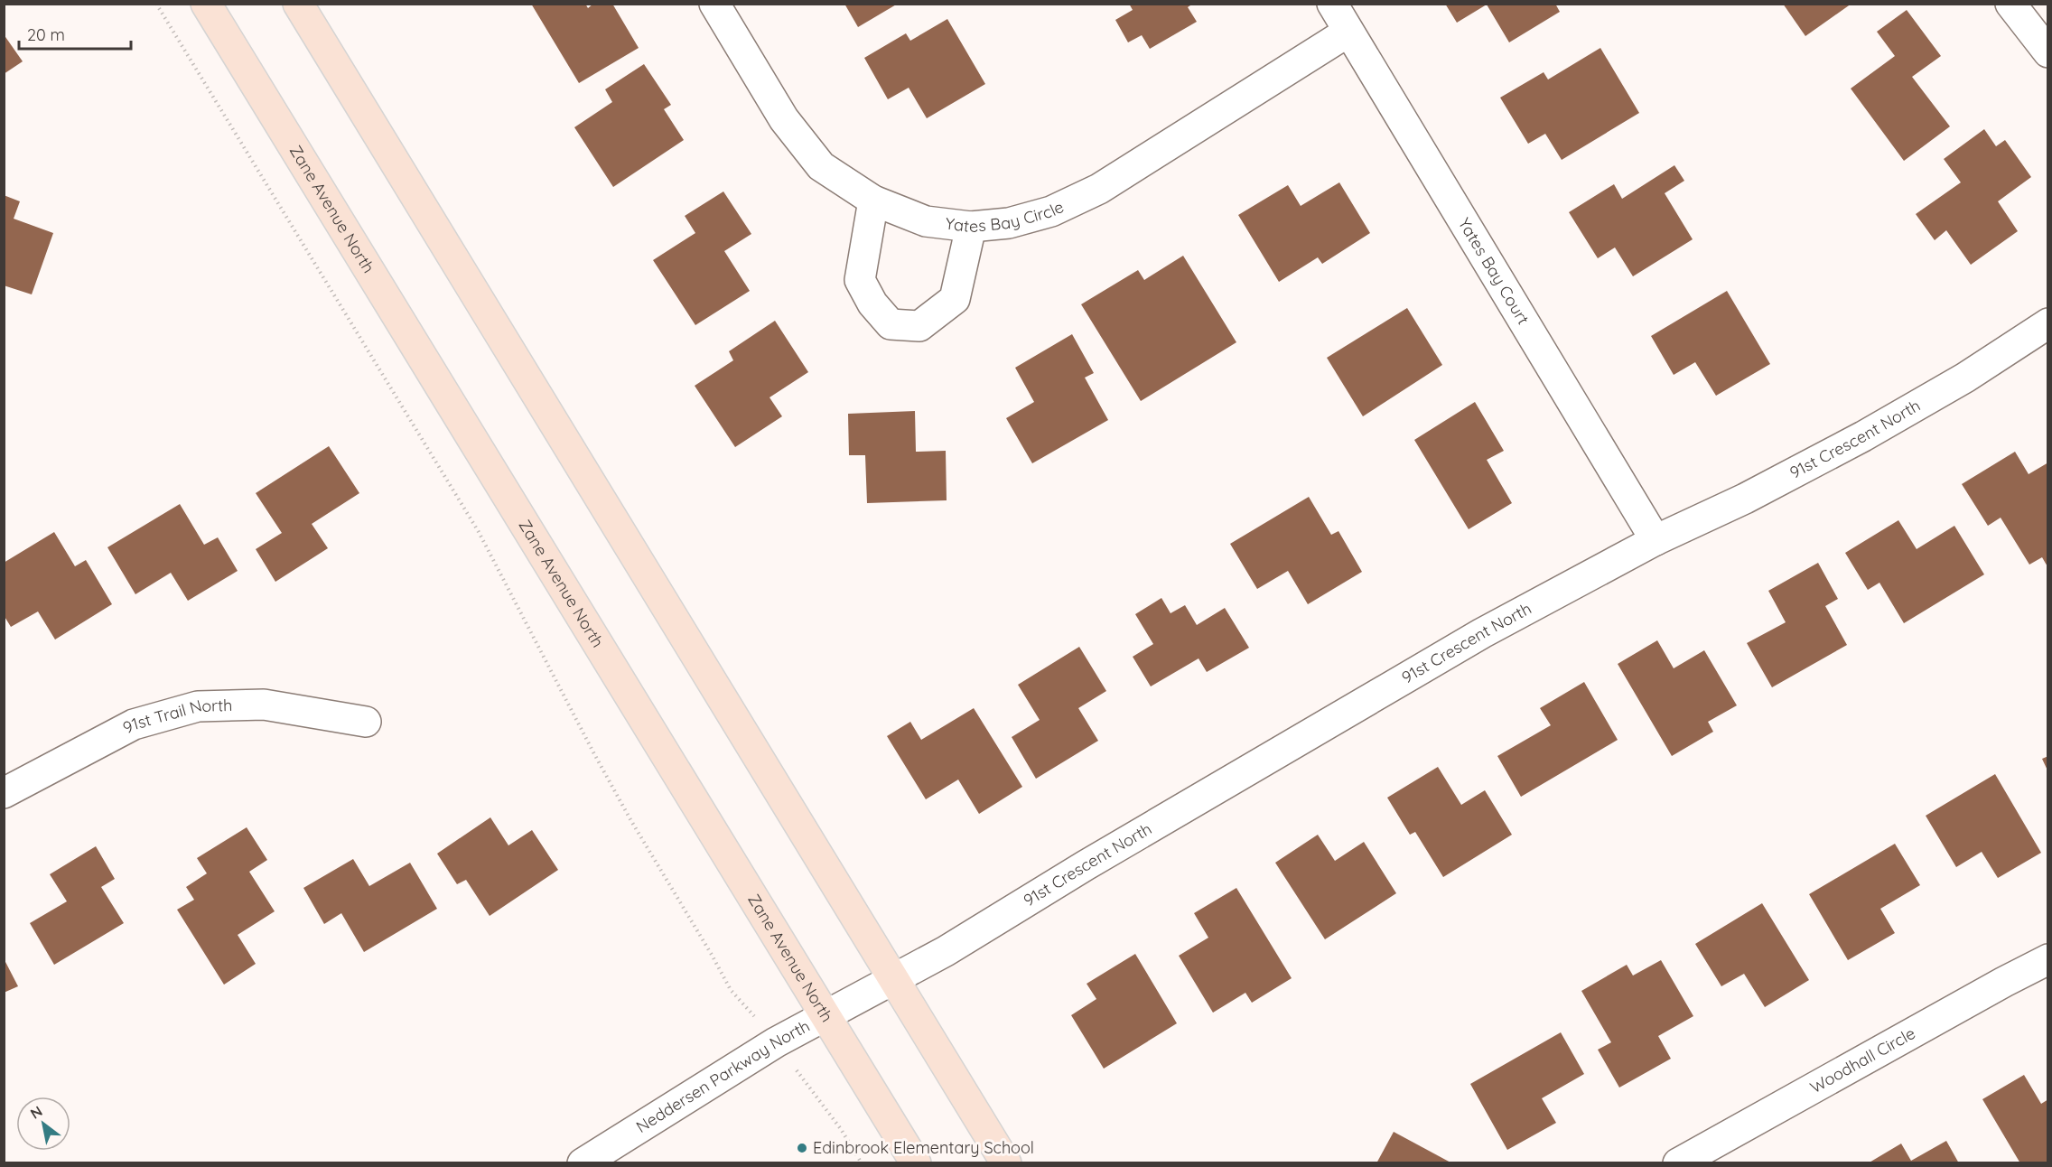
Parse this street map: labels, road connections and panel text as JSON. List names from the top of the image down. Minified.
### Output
{"streets":{"main road":["Zane Avenue North"],"street":["Yates Bay Circle","Yates Bay Court","91st Crescent North","91st Trail North","Woodhall Circle","Neddersen Parkway North"]},"crossings":[["Zane Avenue North","Neddersen Parkway North"],["Yates Bay Circle","Yates Bay Court"],["Yates Bay Court","91st Crescent North"],["91st Crescent North","Neddersen Parkway North"]],"places":["Edinbrook Elementary School"],"scale_bar":"20 m","north":"top left"}
